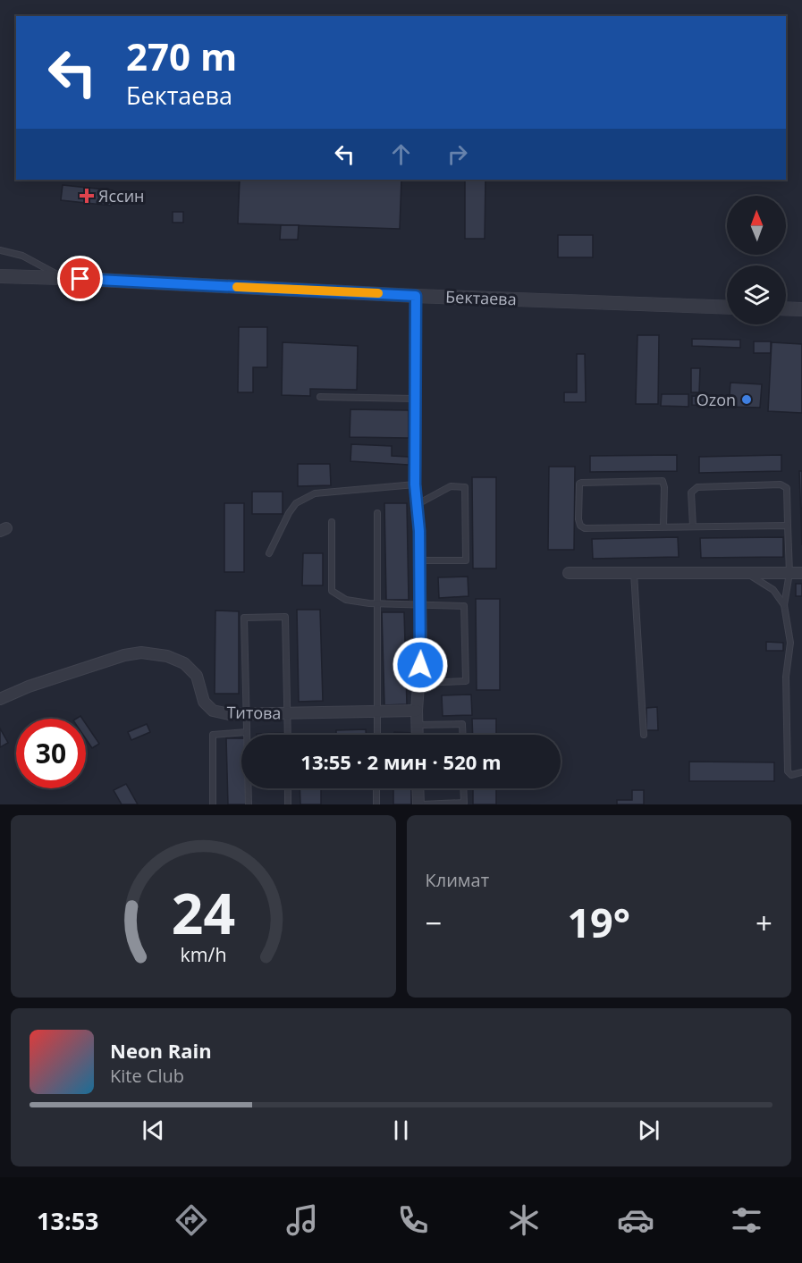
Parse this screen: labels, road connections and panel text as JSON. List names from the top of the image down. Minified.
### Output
{"streets":{"street":["Бектаева","Титова"]},"places":{"health":["Яссин"],"other":["Ozon"]},"north":"top","page":{"turn":["270 m","Бектаева"],"limit":"30","trip":"13:55 · 2 мин · 520 m","tile":"Климат","heat":["−","19°","+"],"song":["Neon Rain","Kite Club"],"tabs":"13:53","gauge":["24","km/h"]}}
